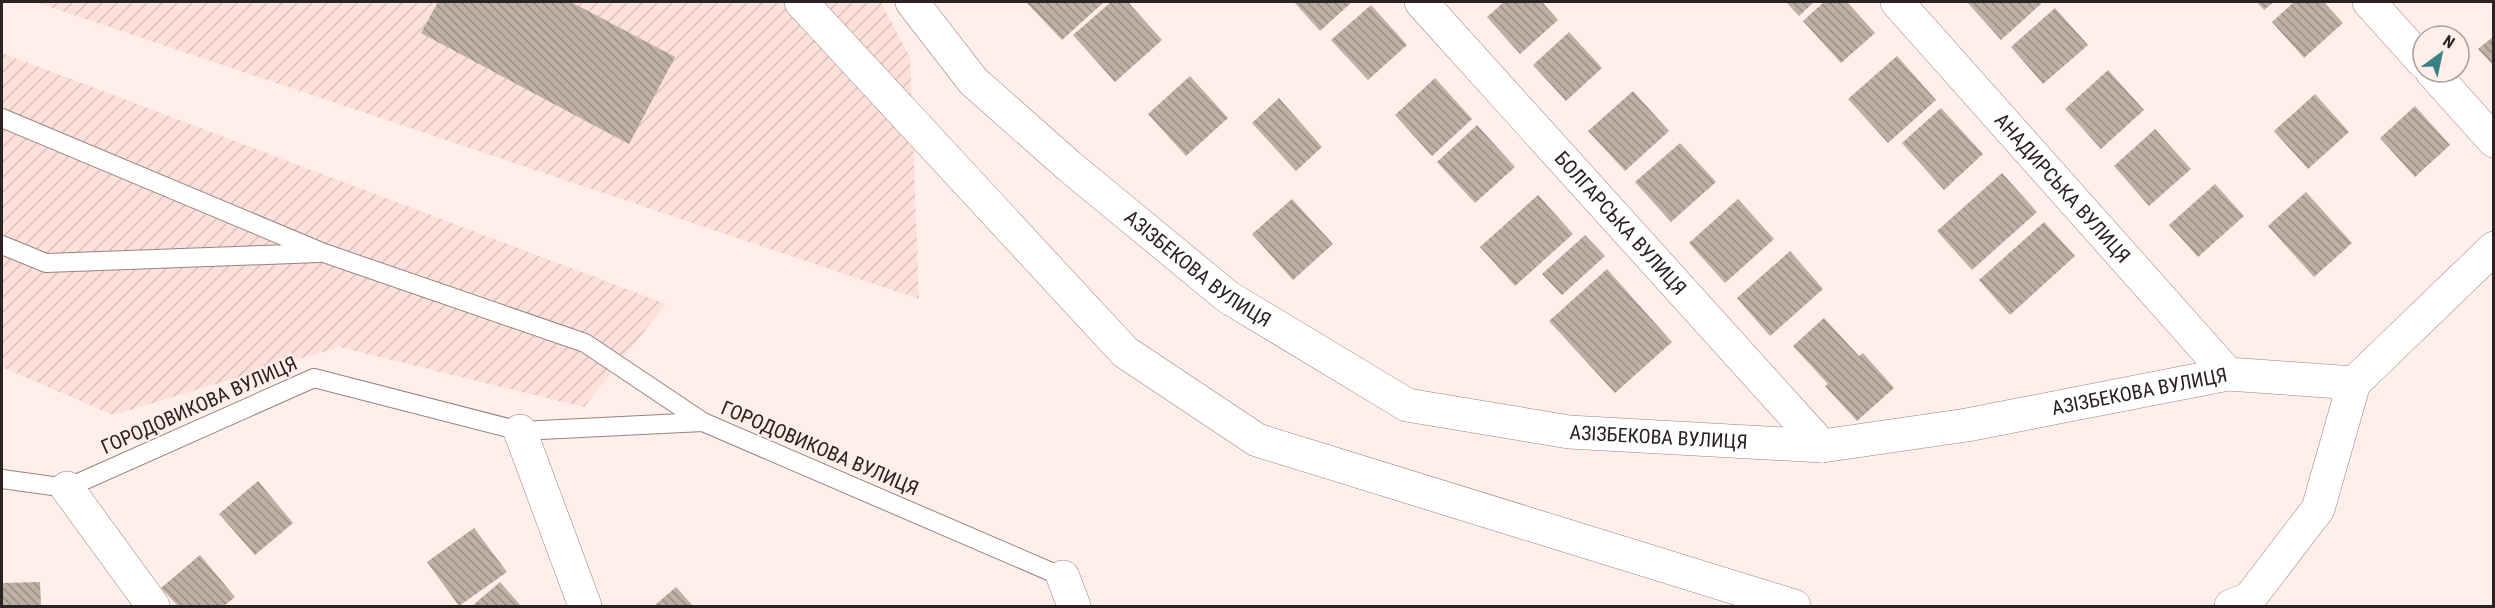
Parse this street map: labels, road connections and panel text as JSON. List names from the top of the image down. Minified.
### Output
{"streets":{"street":["АНАДИРСЬКА ВУЛИЦЯ","БОЛГАРСЬКА ВУЛИЦЯ","АЗІЗБЕКОВА ВУЛИЦЯ"],"lane":["ГОРОДОВИКОВА ВУЛИЦЯ"]},"crossings":[["АНАДИРСЬКА ВУЛИЦЯ","АЗІЗБЕКОВА ВУЛИЦЯ"],["БОЛГАРСЬКА ВУЛИЦЯ","АЗІЗБЕКОВА ВУЛИЦЯ"]],"north":"top right"}
